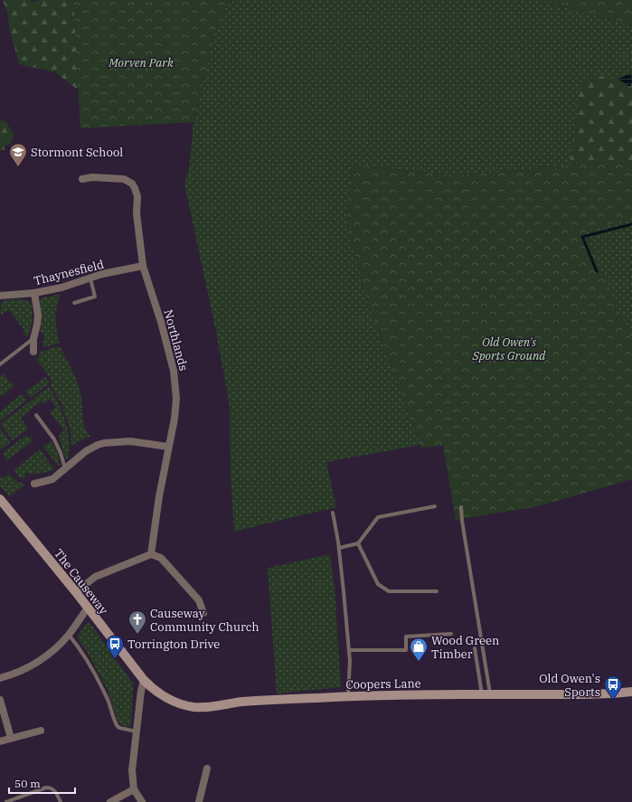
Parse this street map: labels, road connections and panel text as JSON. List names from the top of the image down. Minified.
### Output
{"streets":{"main road":["The Causeway","Coopers Lane"],"street":["Thaynesfield","Northlands"]},"crossings":[["Thaynesfield","Northlands"],["The Causeway","Coopers Lane"]],"parks":["Morven Park","Old Owen's Sports Ground"],"places":{"school or university":["Stormont School"],"church":["Causeway Community Church"],"bus stop":["Torrington Drive","Old Owen's Sports"],"shop":["Wood Green Timber"]},"scale_bar":"50 m"}
